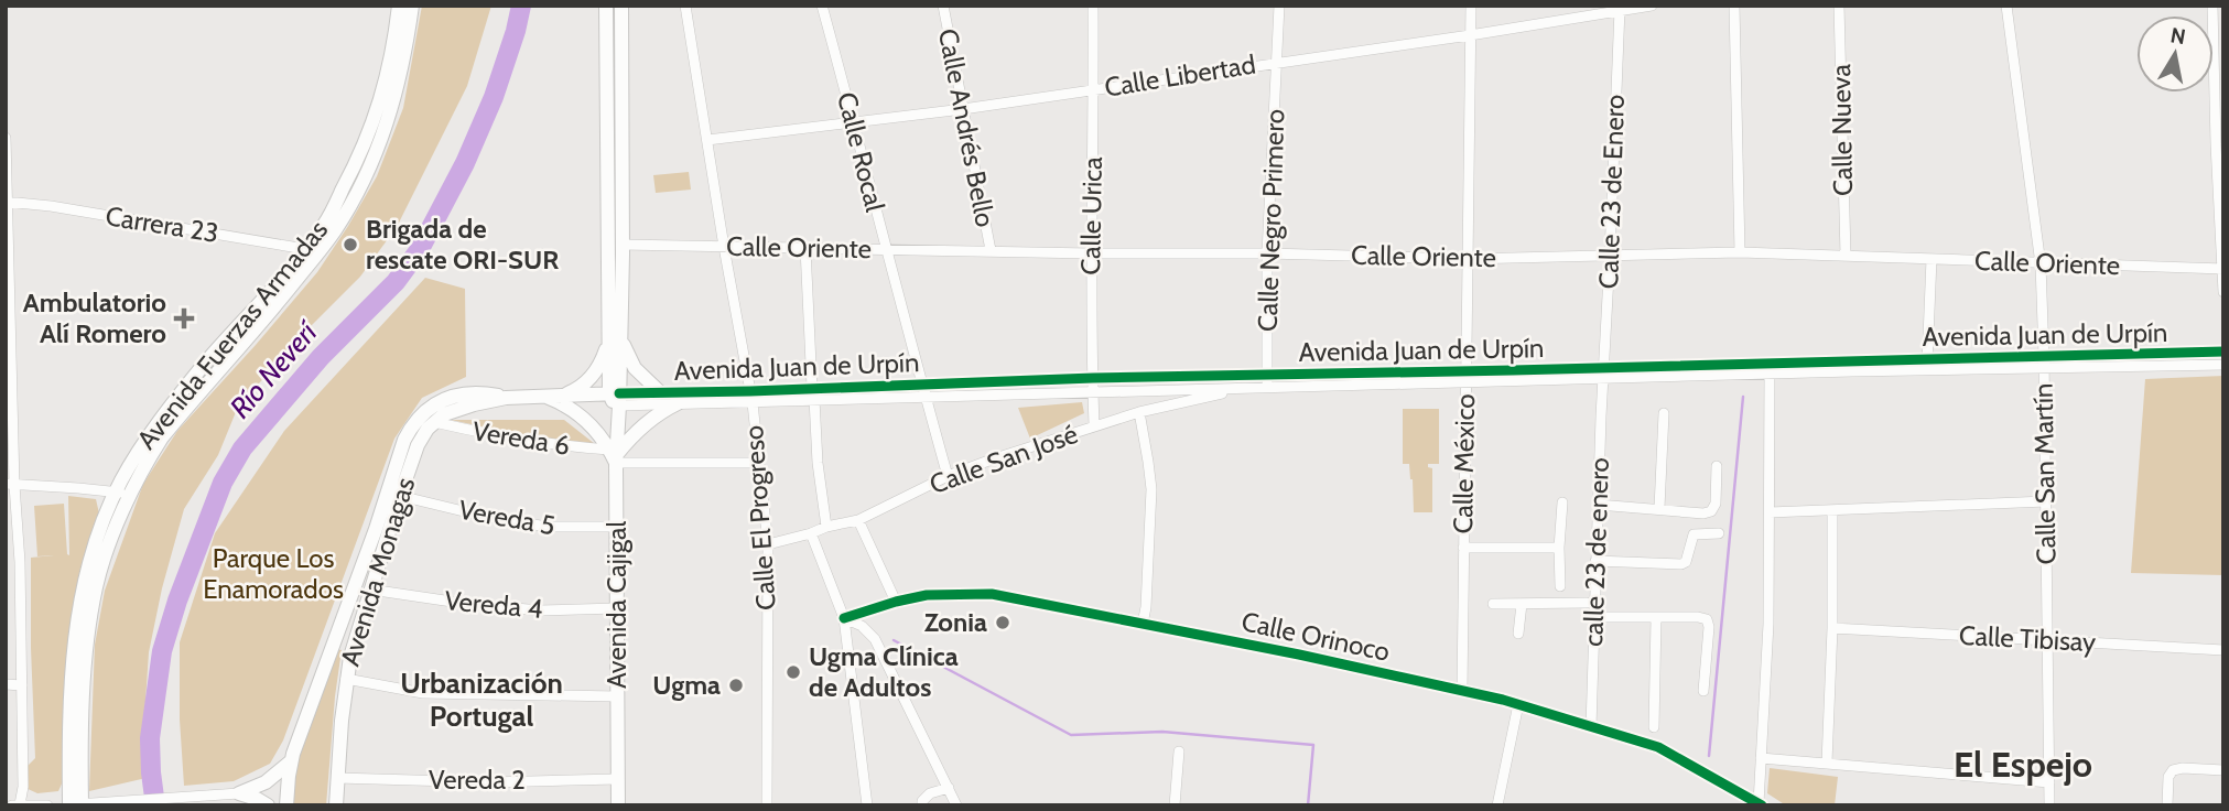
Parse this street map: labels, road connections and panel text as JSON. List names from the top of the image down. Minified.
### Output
{"streets":{"main road":["Avenida Fuerzas Armadas","Avenida Monagas","Avenida Cajigal"],"street":["Calle Libertad","Calle Andrés Bello","Calle Nueva","Calle Rocal","Calle 23 de Enero","Calle Urica","Calle Negro Primero","Carrera 23","Calle Oriente","Avenida Juan de Urpín","Vereda 6","Calle San José","Calle México","Calle San Martín","Vereda 5","Calle El Progreso","calle 23 de enero","Vereda 4","Calle Orinoco","Calle Tibisay","Vereda 2"]},"crossings":[["Calle Libertad","Calle Andrés Bello"],["Calle Libertad","Calle Rocal"],["Calle Libertad","Calle 23 de Enero"],["Calle Libertad","Calle Urica"],["Calle Libertad","Calle Negro Primero"],["Calle Libertad","Calle México"],["Calle Libertad","Calle El Progreso"],["Calle Andrés Bello","Calle Oriente"],["Calle Nueva","Calle Oriente"],["Calle Rocal","Calle Oriente"],["Calle Rocal","Avenida Juan de Urpín"],["Calle Rocal","Calle San José"],["Calle 23 de Enero","Calle Oriente"],["Calle 23 de Enero","Avenida Juan de Urpín"],["Calle 23 de Enero","calle 23 de enero"],["Calle Urica","Calle Oriente"],["Calle Urica","Avenida Juan de Urpín"],["Calle Urica","Calle San José"],["Calle Negro Primero","Calle Oriente"],["Calle Negro Primero","Avenida Juan de Urpín"],["Carrera 23","Avenida Fuerzas Armadas"],["Calle Oriente","Calle México"],["Calle Oriente","Calle San Martín"],["Calle Oriente","Calle El Progreso"],["Avenida Juan de Urpín","Calle San José"],["Avenida Juan de Urpín","Calle México"],["Avenida Juan de Urpín","Calle San Martín"],["Avenida Juan de Urpín","Calle El Progreso"],["Avenida Juan de Urpín","calle 23 de enero"],["Avenida Juan de Urpín","Avenida Monagas"],["Avenida Juan de Urpín","Avenida Cajigal"],["Vereda 6","Calle El Progreso"],["Vereda 6","Avenida Monagas"],["Vereda 6","Avenida Cajigal"],["Calle San José","Calle El Progreso"],["Calle México","Calle Orinoco"],["Calle San Martín","Calle Tibisay"],["Vereda 5","Avenida Monagas"],["Vereda 5","Avenida Cajigal"],["calle 23 de enero","Calle Orinoco"],["Avenida Monagas","Vereda 4"],["Avenida Monagas","Avenida Cajigal"],["Avenida Monagas","Vereda 2"],["Vereda 4","Avenida Cajigal"],["Avenida Cajigal","Vereda 2"]],"districts":["Urbanización Portugal","El Espejo"],"water":["Río Neverí"],"parks":["Parque Los Enamorados"],"places":{"other":["Brigada de rescate ORI-SUR","Zonia","Ugma Clínica de Adultos","Ugma"],"health":["Ambulatorio Alí Romero"]},"north":"top"}
